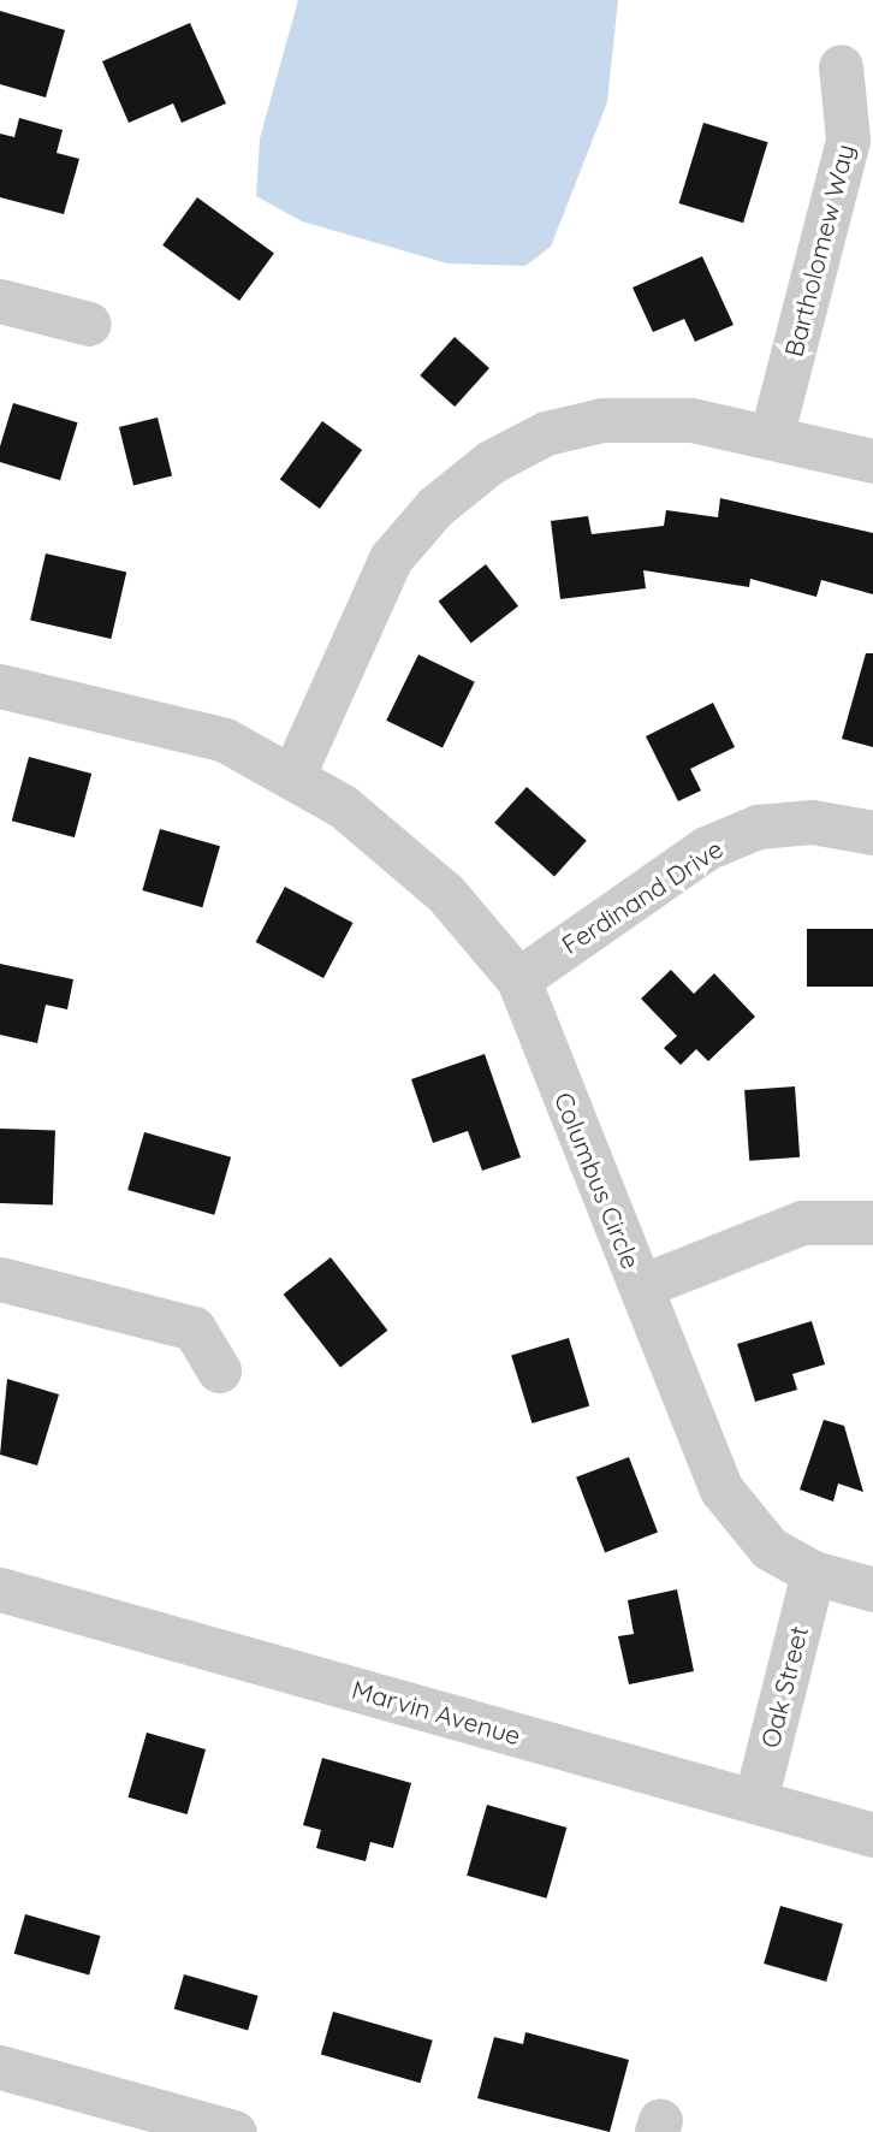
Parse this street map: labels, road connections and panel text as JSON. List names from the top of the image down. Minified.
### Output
{"streets":{"street":["Bartholomew Way","Ferdinand Drive","Columbus Circle","Oak Street","Marvin Avenue"]},"crossings":[["Ferdinand Drive","Columbus Circle"],["Columbus Circle","Oak Street"],["Oak Street","Marvin Avenue"]]}
